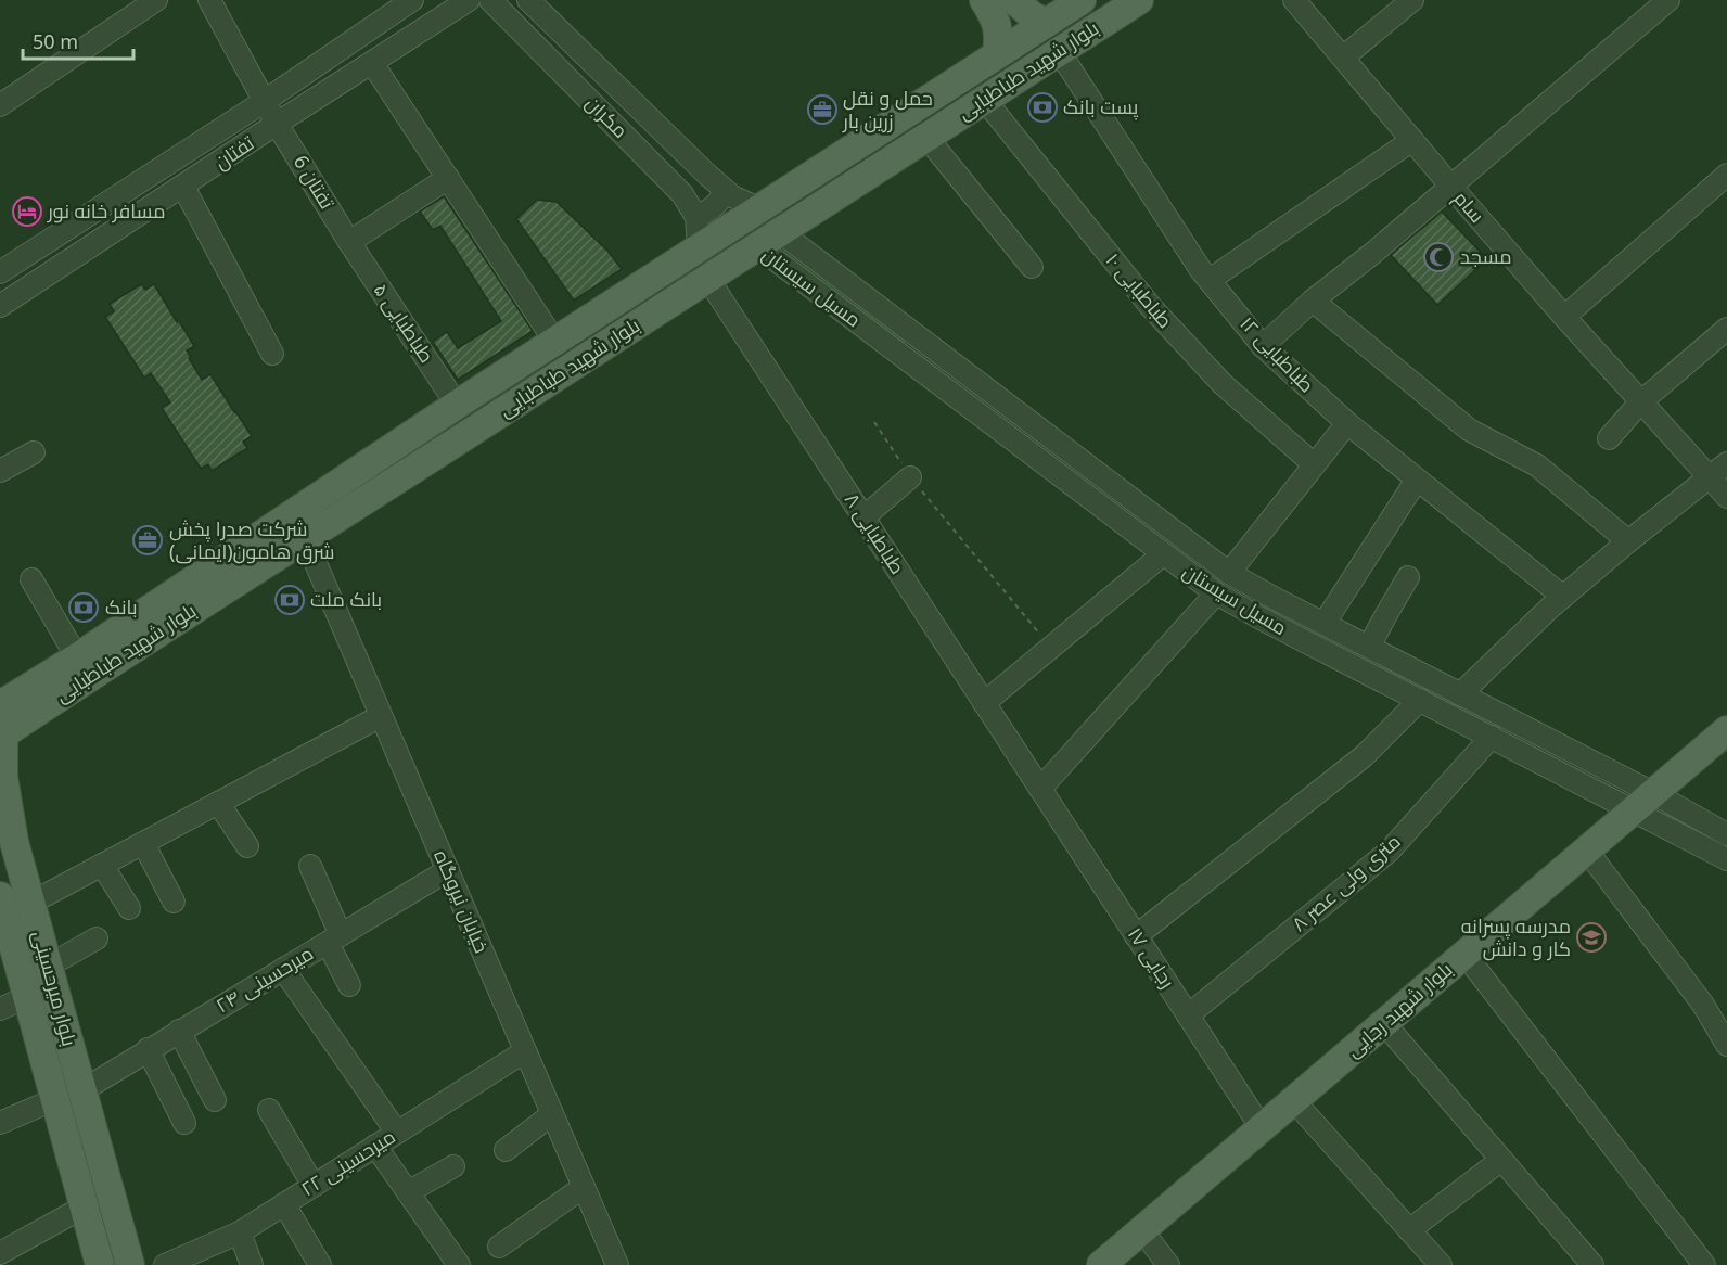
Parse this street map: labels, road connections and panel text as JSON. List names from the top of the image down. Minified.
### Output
{"streets":{"main road":["بلوار شهید طباطبایی","بلوار میرحسینی","بلوار شهید رجایی"],"street":["مکران","تفتان","تفتان 6","سام","مسیل سیستان","طباطبایی ۱۰","طباطبایی ۵","طباطبایی ۱۲","طباطبایی ۸","۸ متری ولی عصر","خیابان نیروگاه","رجایی ۱۷","میرحسینی ۲۴","میرحسینی ۲۲"]},"crossings":[["بلوار شهید طباطبایی","مکران"],["بلوار شهید طباطبایی","مسیل سیستان"],["بلوار شهید طباطبایی","طباطبایی ۱۰"],["بلوار شهید طباطبایی","طباطبایی ۵"],["بلوار شهید طباطبایی","طباطبایی ۱۲"],["بلوار شهید طباطبایی","طباطبایی ۸"],["بلوار شهید طباطبایی","خیابان نیروگاه"],["بلوار شهید طباطبایی","بلوار میرحسینی"],["تفتان","تفتان 6"],["تفتان 6","طباطبایی ۵"],["مسیل سیستان","۸ متری ولی عصر"],["مسیل سیستان","بلوار شهید رجایی"],["طباطبایی ۸","رجایی ۱۷"],["۸ متری ولی عصر","رجایی ۱۷"],["خیابان نیروگاه","میرحسینی ۲۴"],["خیابان نیروگاه","میرحسینی ۲۲"],["رجایی ۱۷","بلوار شهید رجایی"],["میرحسینی ۲۴","بلوار میرحسینی"]],"places":{"bank":["پست بانک","بانک ملت","بانک"],"office":["حمل و نقل زرین بار","شرکت صدرا پخش شرق هامون(ایمانی)"],"hotel":["مسافر خانه نور"],"mosque":["مسجد"],"school or university":["مدرسه پسرانه کار و دانش"]},"scale_bar":"50 m"}
